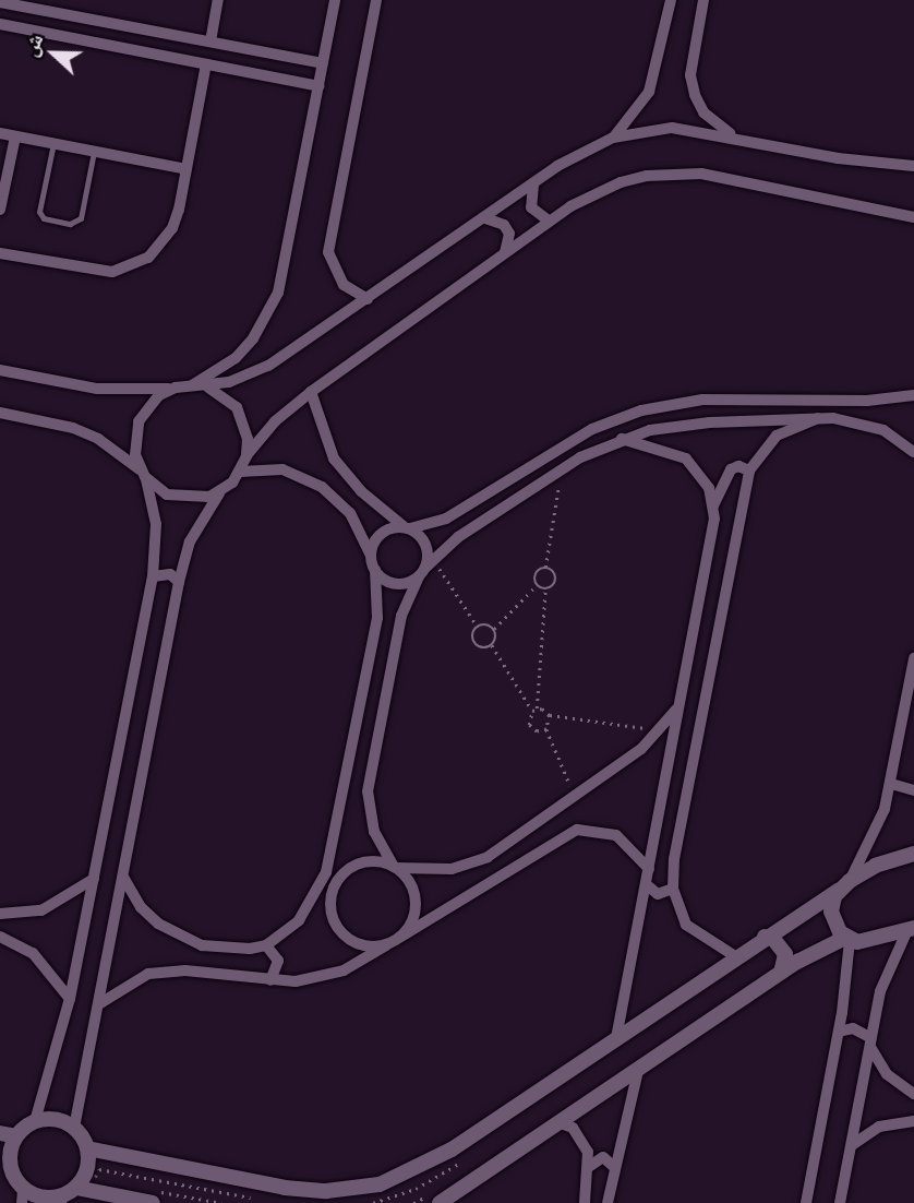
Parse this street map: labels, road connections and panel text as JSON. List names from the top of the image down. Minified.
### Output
{"north":"left"}
